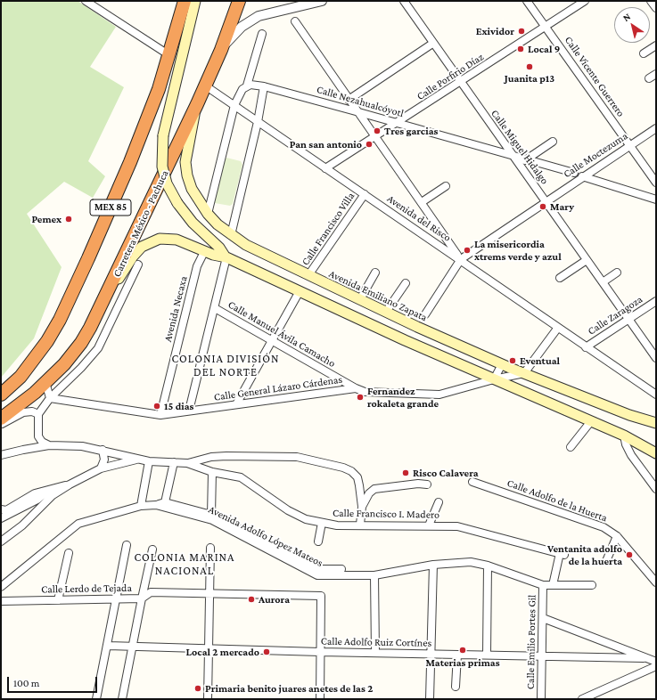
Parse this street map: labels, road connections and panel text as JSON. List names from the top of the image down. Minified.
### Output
{"streets":{"highway":["MEX 85","Carretera México - Pachuca"],"main road":["Avenida Emiliano Zapata"],"street":["Calle Porfirio Díaz","Calle Vicente Guerrero","Calle Nezahualcóyotl","Calle Miguel Hidalgo","Calle Moctezuma","Avenida del Risco","Calle Francisco Villa","Avenida Necaxa","Calle Zaragoza","Calle Manuel Ávila Camacho","Calle General Lázaro Cárdenas","Calle Adolfo de la Huerta","Calle Francisco I. Madero","Avenida Adolfo López Mateos","Calle Lerdo de Tejada","Calle Adolfo Ruiz Cortínes","Calle Emilio Portes Gil"]},"crossings":[["Calle Porfirio Díaz","Calle Vicente Guerrero"],["Calle Porfirio Díaz","Calle Nezahualcóyotl"],["Calle Porfirio Díaz","Calle Miguel Hidalgo"],["Calle Porfirio Díaz","Avenida del Risco"],["Calle Vicente Guerrero","Calle Moctezuma"],["Calle Nezahualcóyotl","Calle Miguel Hidalgo"],["Calle Miguel Hidalgo","Calle Moctezuma"],["Calle Miguel Hidalgo","Calle Zaragoza"],["Calle Moctezuma","Avenida del Risco"],["Avenida del Risco","Carretera México - Pachuca"],["Avenida del Risco","Calle Francisco Villa"],["Avenida del Risco","Calle Zaragoza"],["Carretera México - Pachuca","Avenida Emiliano Zapata"],["Calle Francisco Villa","Avenida Emiliano Zapata"],["Avenida Emiliano Zapata","Calle General Lázaro Cárdenas"],["Avenida Necaxa","Calle General Lázaro Cárdenas"],["Calle Manuel Ávila Camacho","Calle General Lázaro Cárdenas"],["Calle Francisco I. Madero","Avenida Adolfo López Mateos"],["Avenida Adolfo López Mateos","Calle Emilio Portes Gil"],["Calle Lerdo de Tejada","Calle Adolfo Ruiz Cortínes"],["Calle Adolfo Ruiz Cortínes","Calle Emilio Portes Gil"]],"districts":["COLONIA DIVISIÓN DEL NORTE","COLONIA MARINA NACIONAL"],"places":["Exividor","Local 9","Juanita p13","Tres garcias","Pan san antonio","Mary","Pemex","La misericordia xtrems verde y azul","Eventual","Fernandez rokaleta grande","15 dias","Risco Calavera","Ventanita adolfo de la huerta","Aurora","Materias primas","Local 2 mercado","Primaria benito juares anetes de las 2"],"scale_bar":"100 m","north":"top left"}
